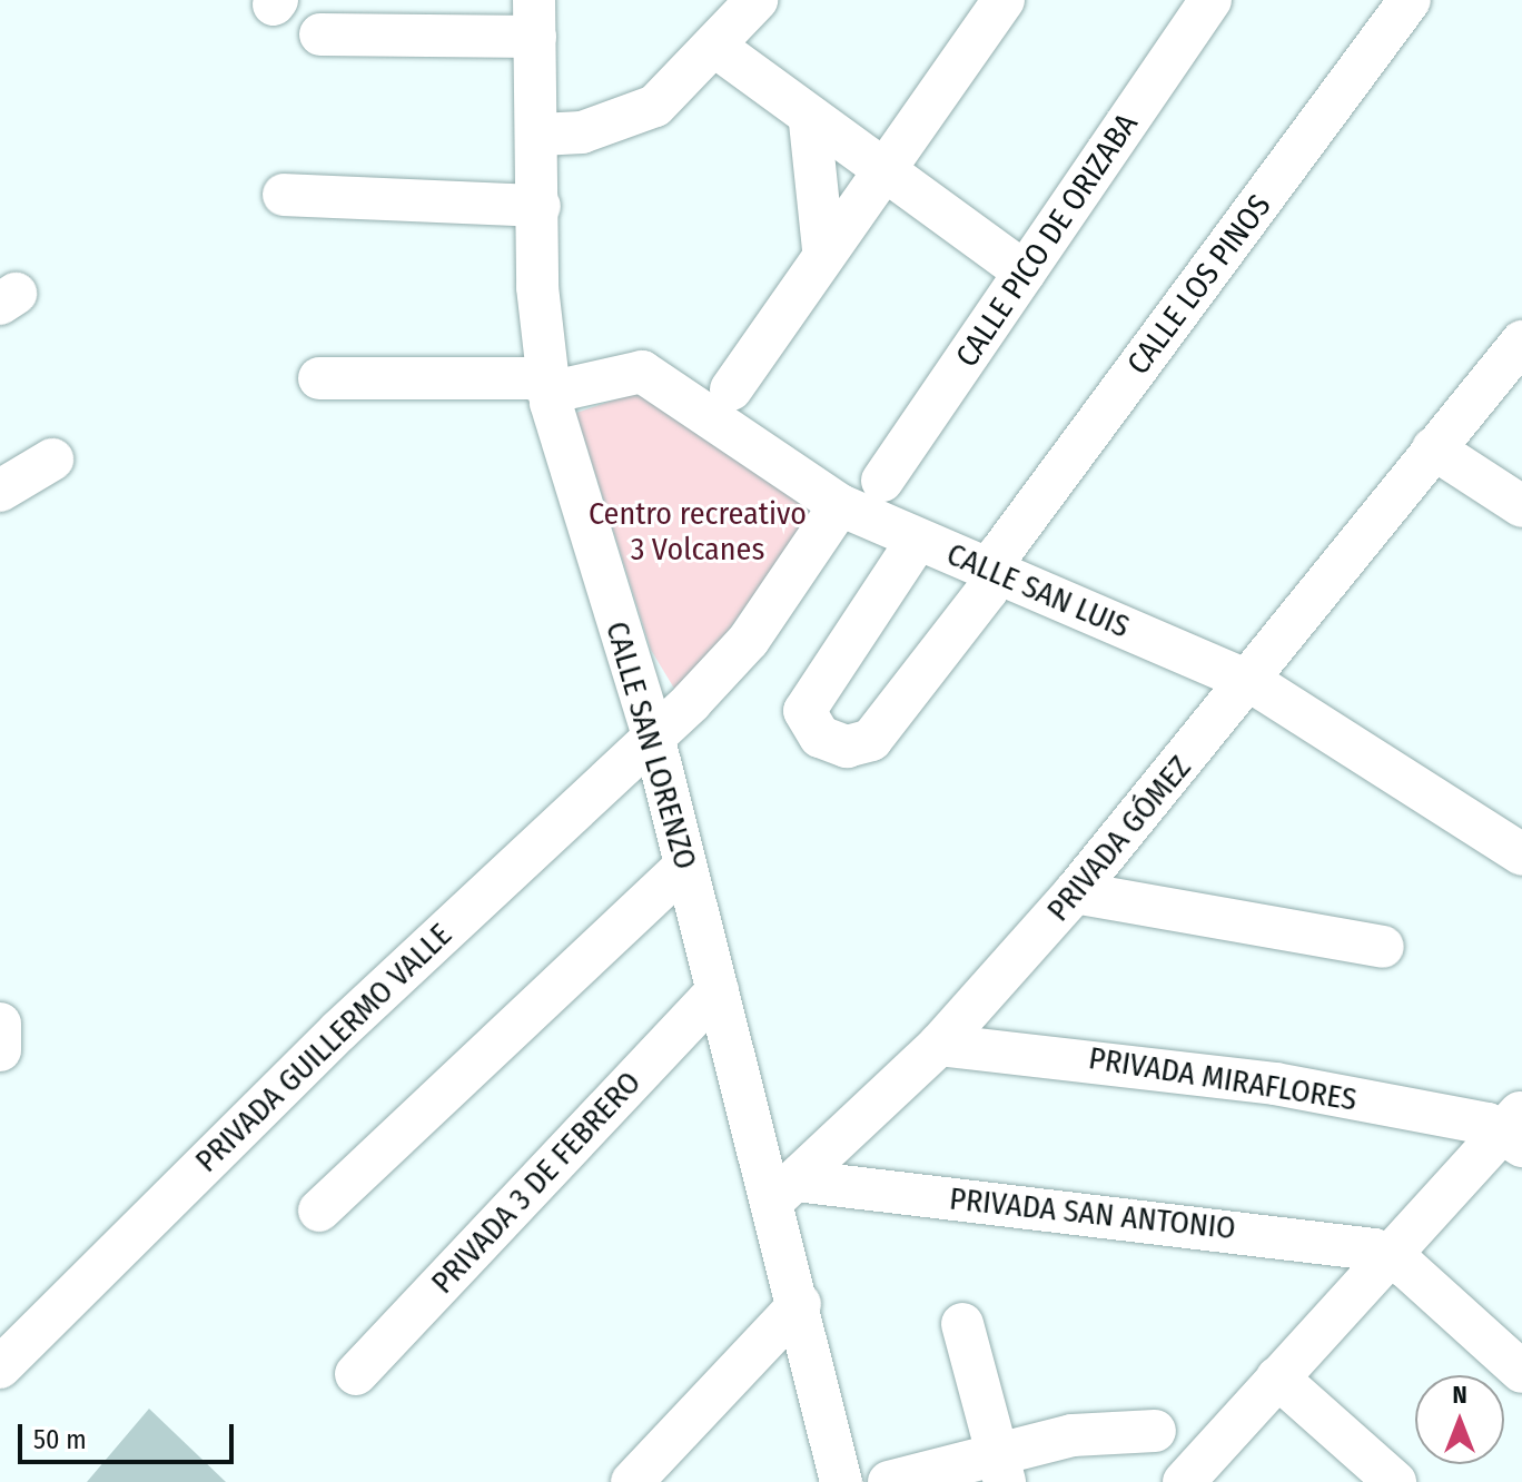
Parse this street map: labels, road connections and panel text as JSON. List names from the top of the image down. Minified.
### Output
{"streets":{"street":["CALLE PICO DE ORIZABA","CALLE LOS PINOS","CALLE SAN LUIS","CALLE SAN LORENZO","PRIVADA GÓMEZ","PRIVADA GUILLERMO VALLE","PRIVADA MIRAFLORES","PRIVADA 3 DE FEBRERO","PRIVADA SAN ANTONIO"]},"crossings":[["CALLE LOS PINOS","CALLE SAN LUIS"],["CALLE SAN LUIS","CALLE SAN LORENZO"],["CALLE SAN LUIS","PRIVADA GÓMEZ"],["CALLE SAN LUIS","PRIVADA GUILLERMO VALLE"],["CALLE SAN LORENZO","PRIVADA GÓMEZ"],["CALLE SAN LORENZO","PRIVADA GUILLERMO VALLE"],["CALLE SAN LORENZO","PRIVADA 3 DE FEBRERO"],["CALLE SAN LORENZO","PRIVADA SAN ANTONIO"],["PRIVADA GÓMEZ","PRIVADA MIRAFLORES"],["PRIVADA GÓMEZ","PRIVADA SAN ANTONIO"]],"parks":["Centro recreativo 3 Volcanes"],"scale_bar":"50 m","north":"top"}
